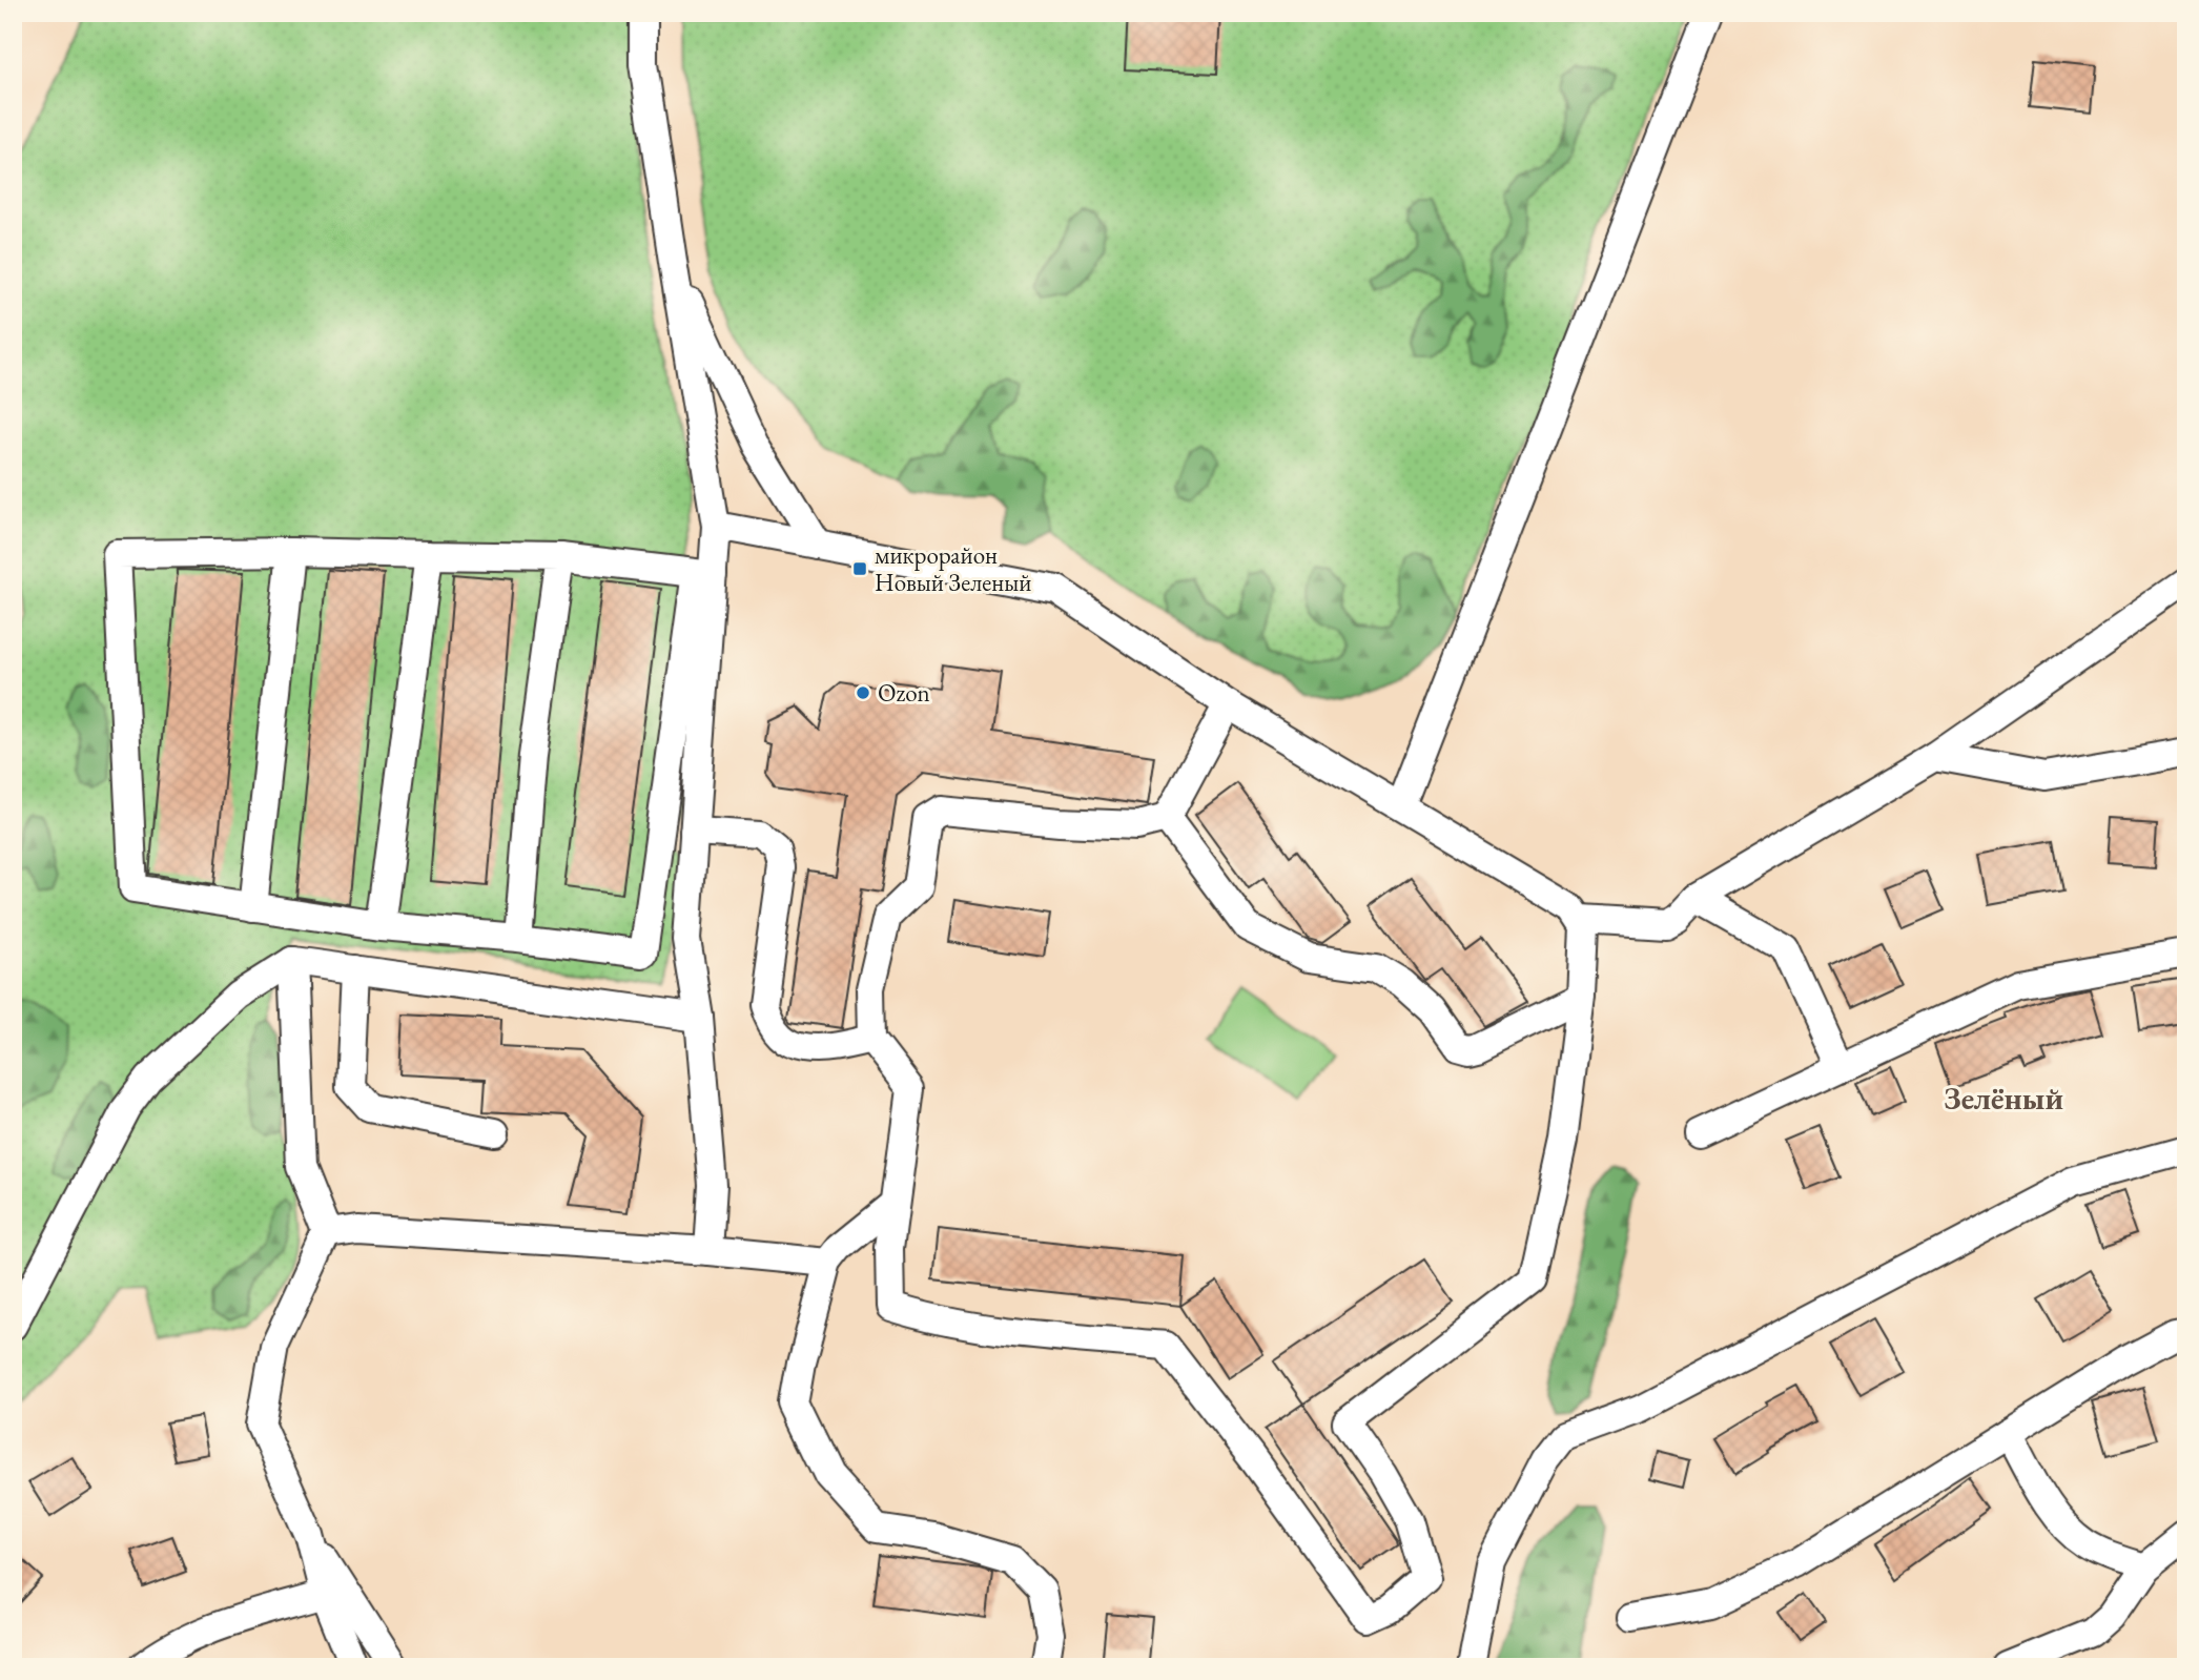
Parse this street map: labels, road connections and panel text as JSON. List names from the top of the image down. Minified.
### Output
{"districts":["Зелёный"],"places":{"transit":["микрорайон Новый Зеленый"],"other":["Ozon"]}}
